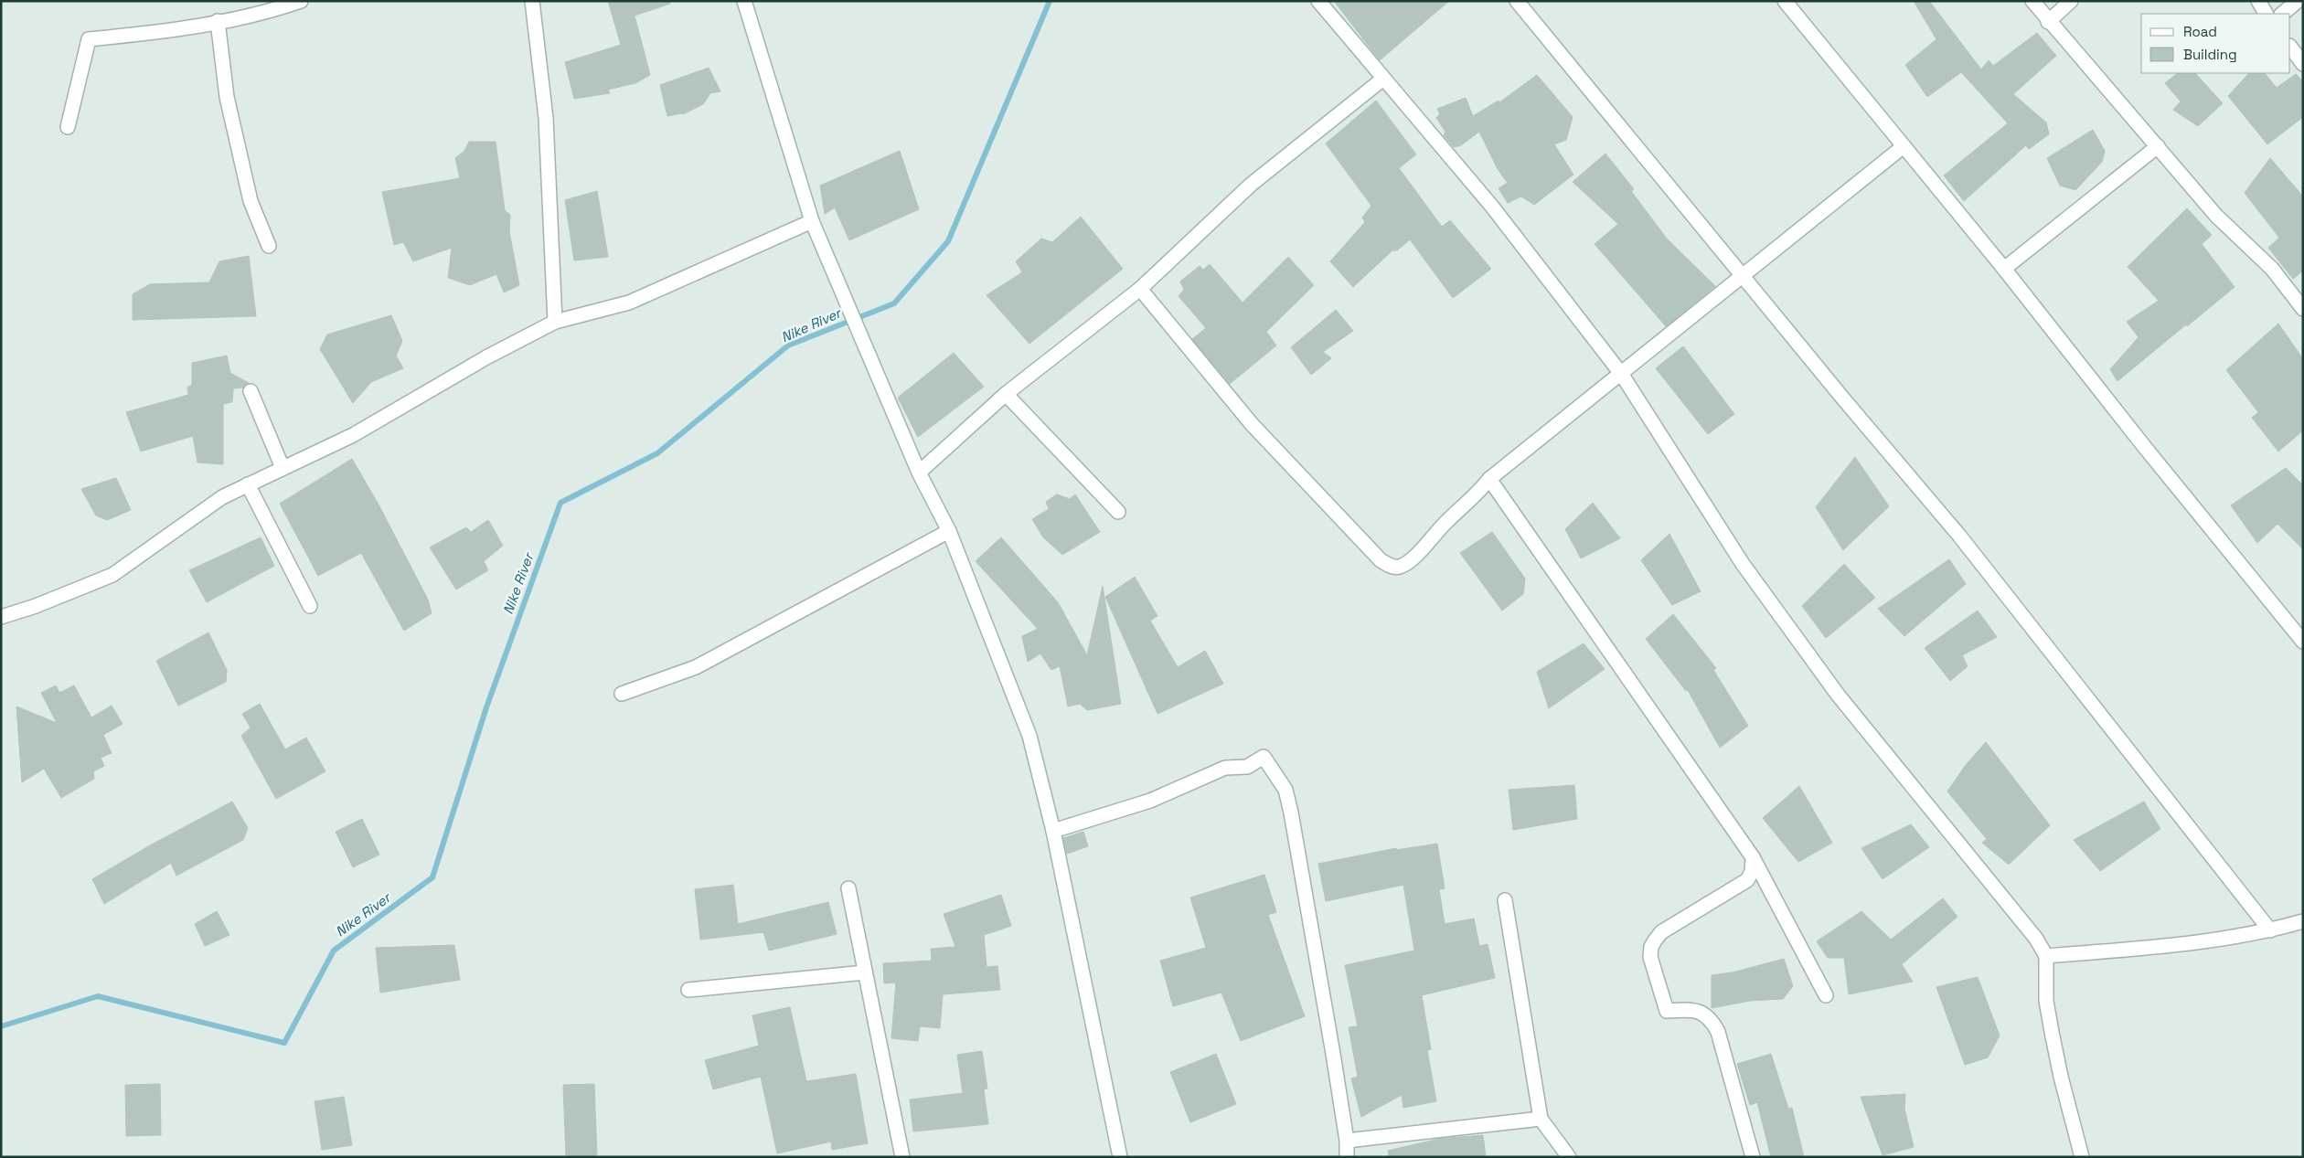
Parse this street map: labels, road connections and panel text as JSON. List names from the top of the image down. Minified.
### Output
{"water":["Nike River"],"legend":["Road","Building"]}
